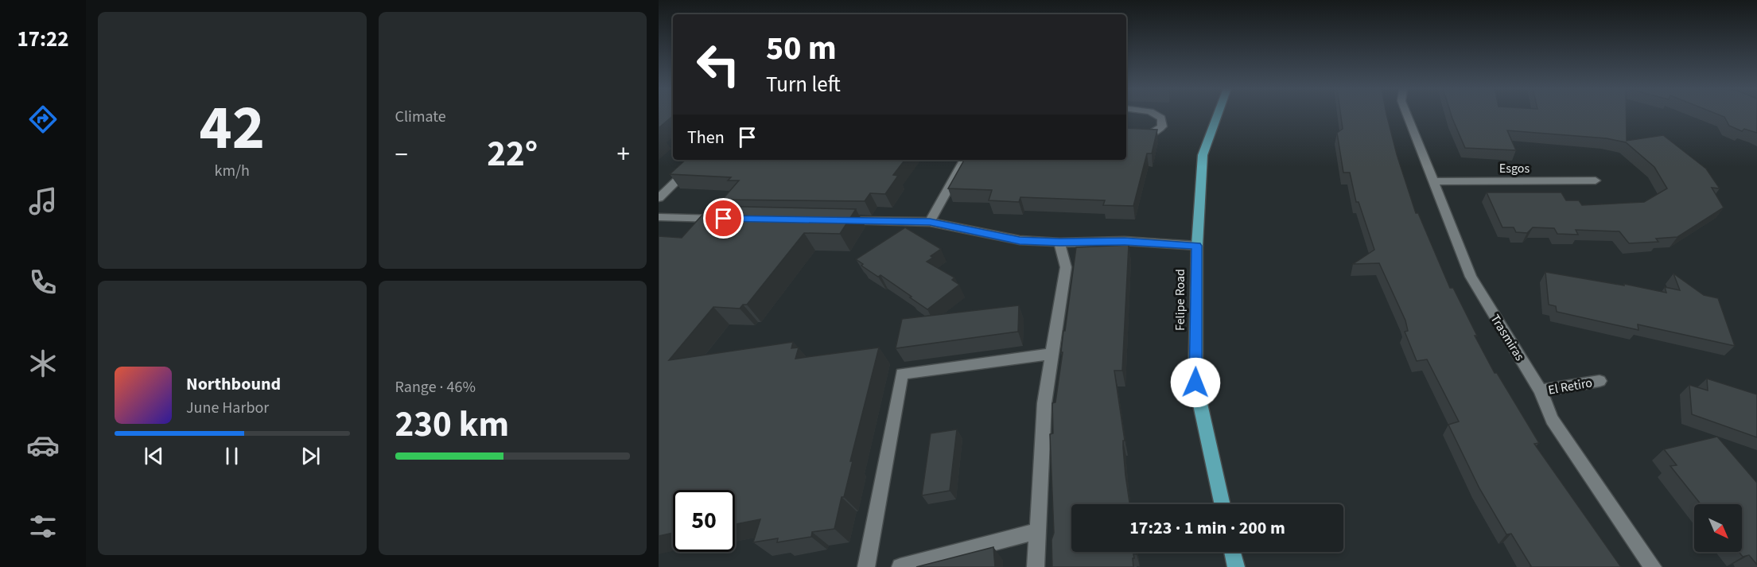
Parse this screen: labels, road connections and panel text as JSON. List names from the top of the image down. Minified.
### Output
{"streets":{"main road":["Felipe Road"],"street":["Esgos","Trasmiras","El Retiro"]},"crossings":[["Esgos","Trasmiras"],["Trasmiras","El Retiro"]],"north":"bottom right","page":{"tabs":"17:22","tile":[["42","km/h"],"Climate",["Range · 46%","230 km"]],"turn":["50 m","Turn left"],"then":"Then","heat":["−","22°","+"],"song":["Northbound","June Harbor"],"limit":"50","trip":"17:23 · 1 min · 200 m"}}
